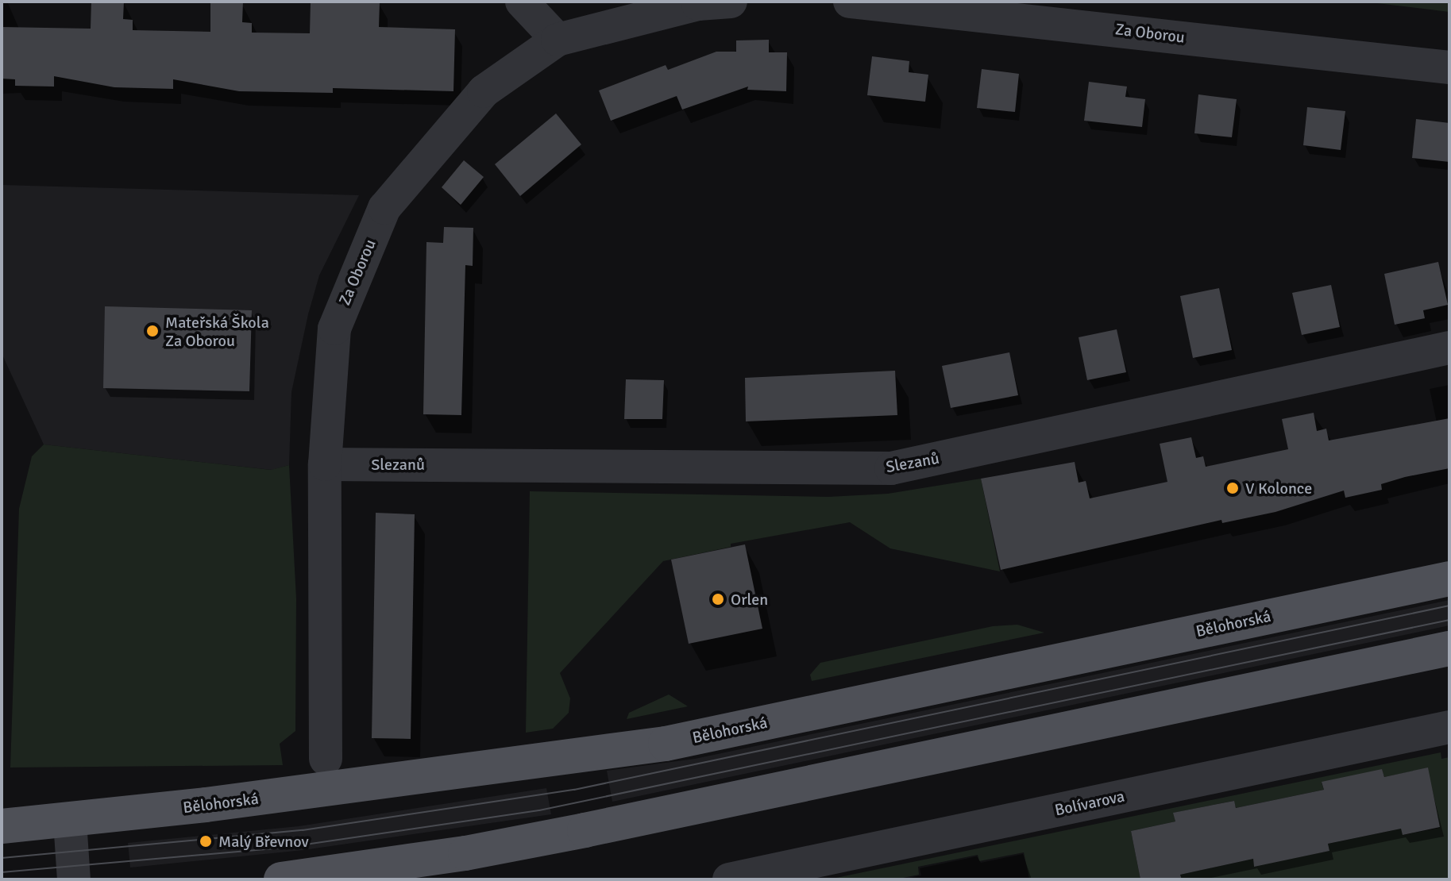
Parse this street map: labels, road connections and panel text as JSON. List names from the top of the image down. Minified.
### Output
{"streets":{"main road":["Bělohorská"],"street":["Za Oborou","Slezanů","Bolívarova"]},"crossings":[["Za Oborou","Slezanů"]],"places":["Mateřská Škola Za Oborou","V Kolonce","Orlen","Malý Břevnov"]}
